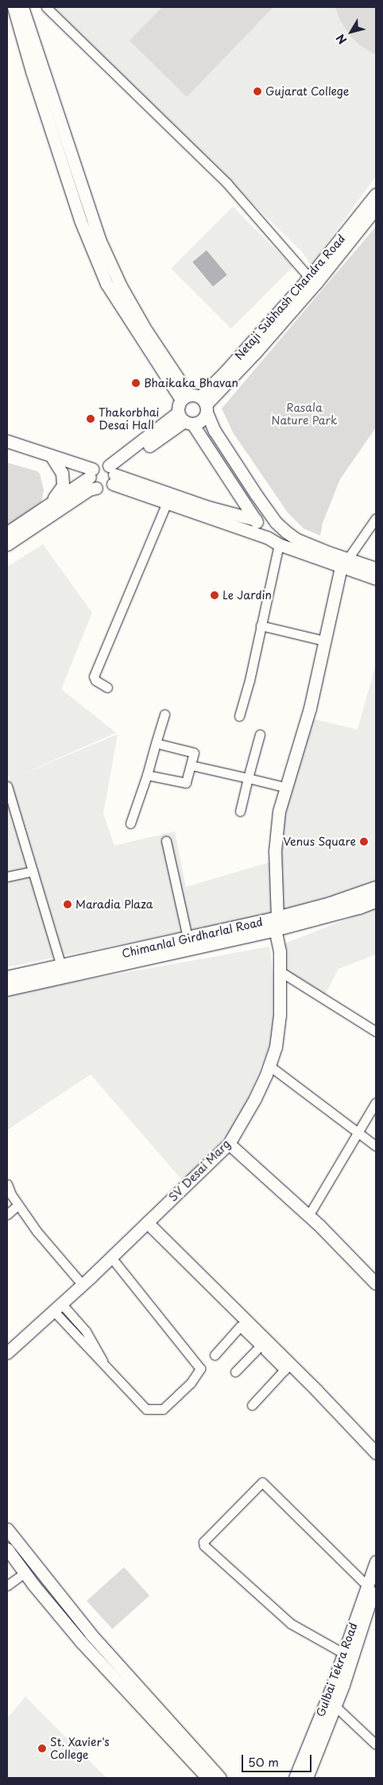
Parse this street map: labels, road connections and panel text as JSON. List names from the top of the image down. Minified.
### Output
{"streets":{"main road":["Netaji Subhash Chandra Road","Chimanlal Girdharlal Road","SV Desai Marg","Gulbai Tekra Road"]},"crossings":[["Chimanlal Girdharlal Road","SV Desai Marg"]],"parks":["Rasala Nature Park"],"places":["Gujarat College","Bhaikaka Bhavan","Thakorbhai Desai Hall","Le Jardin","Venus Square","Maradia Plaza","St. Xavier's College"],"scale_bar":"50 m","north":"bottom left"}
